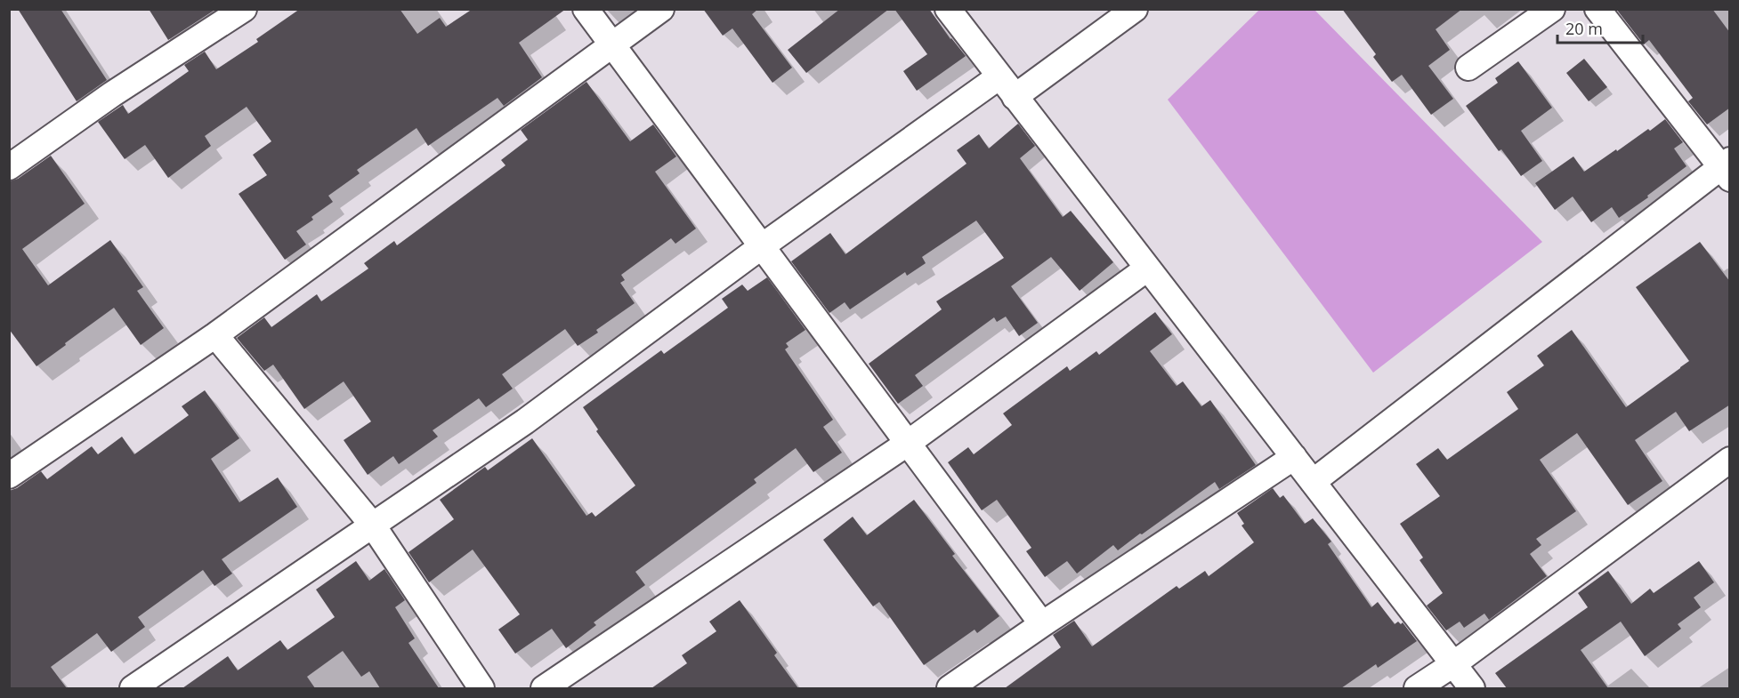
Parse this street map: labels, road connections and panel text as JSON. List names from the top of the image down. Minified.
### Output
{"scale_bar":"20 m"}
